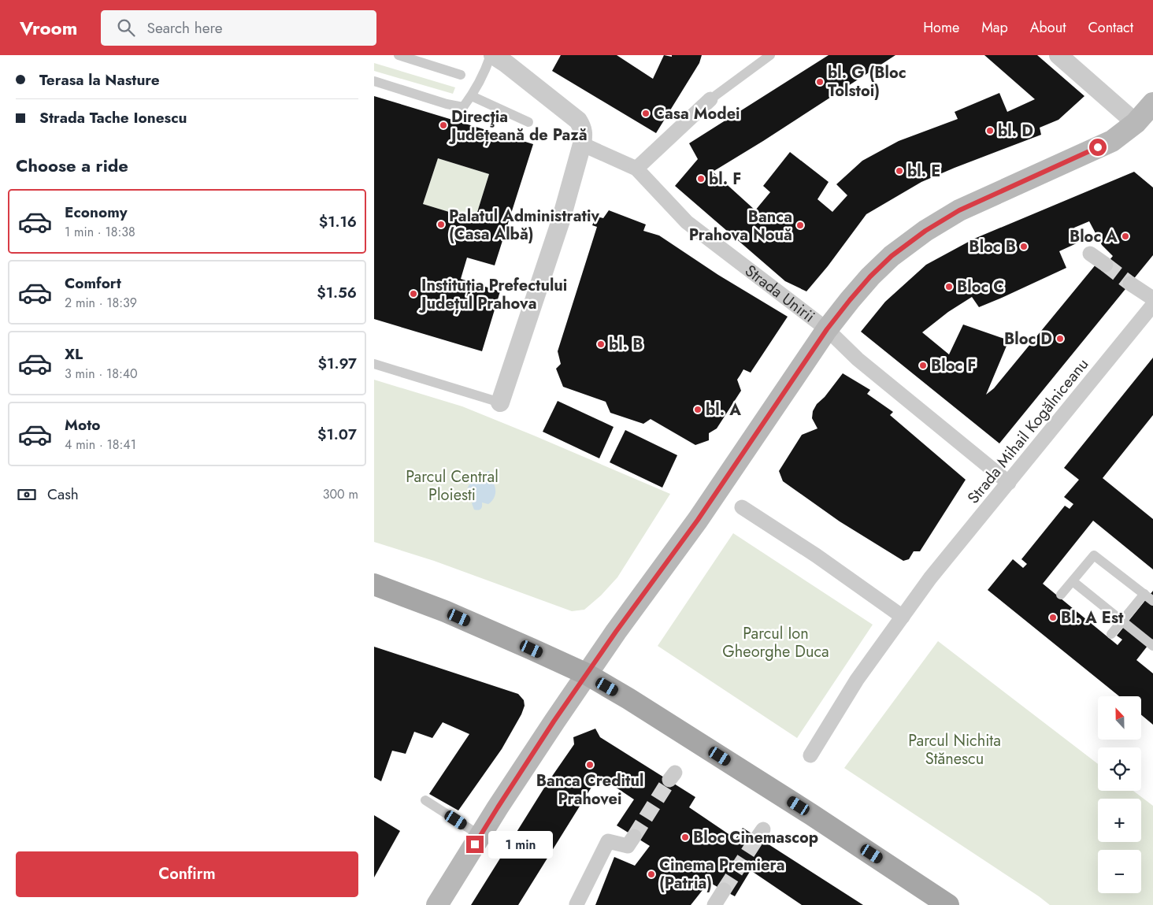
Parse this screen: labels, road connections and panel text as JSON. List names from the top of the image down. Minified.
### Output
{"streets":{"street":["Strada Unirii","Strada Mihail Kogălniceanu"]},"crossings":[["Strada Unirii","Strada Mihail Kogălniceanu"]],"parks":["Parcul Central Ploiesti","Parcul Ion Gheorghe Duca","Parcul Nichita Stănescu"],"places":["bl. G (Bloc Tolstoi)","Casa Modei","Direcţia Județeană de Pază","bl. D","bl. E","bl. F","Palatul Administrativ (Casa Albă)","Banca Prahova Nouă","Bloc A","Bloc B","Bloc C","Instituția Prefectului Județul Prahova","Bloc D","bl. B","Bloc F","bl. A","Bl. A Est","Banca Creditul Prahovei","Bloc Cinemascop","Cinema Premiera (Patria)"],"north":"top","page":{"header":"Vroom","search":"Search here","nav":["Home","Map","About","Contact"],"banner":["Terasa la Nasture","Strada Tache Ionescu"],"heading":"Choose a ride","list":[{"name":"Economy","note":"1 min · 18:38","value":"$1.16"},{"name":"Comfort","note":"2 min · 18:39","value":"$1.56"},{"name":"XL","note":"3 min · 18:40","value":"$1.97"},{"name":"Moto","note":"4 min · 18:41","value":"$1.07"}],"pay":["Cash","300 m"],"map_buttons":["+","−"],"bubble":"1 min","buttons":"Confirm"}}
